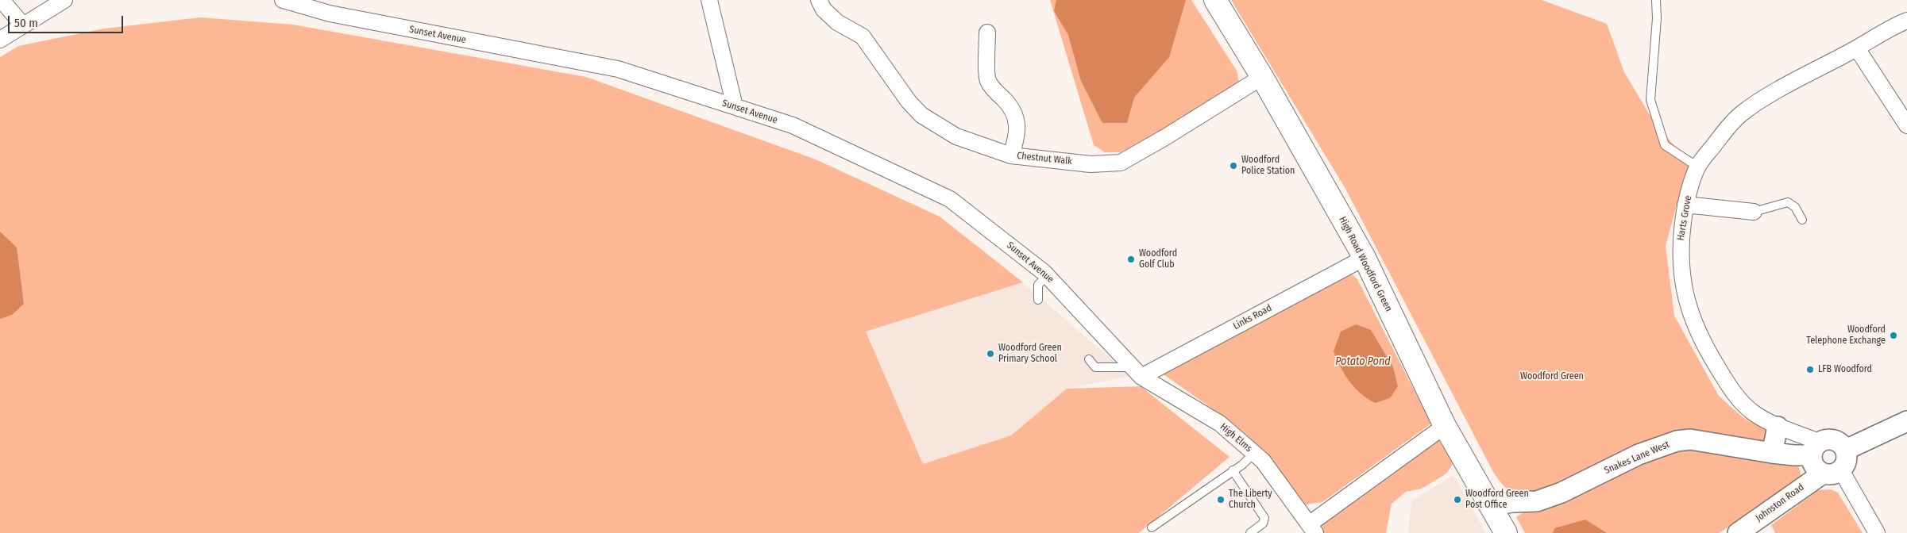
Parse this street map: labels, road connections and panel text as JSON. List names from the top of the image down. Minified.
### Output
{"streets":{"main road":["High Road Woodford Green"],"street":["Sunset Avenue","Chestnut Walk","Harts Grove","Links Road","High Elms","Snakes Lane West","Johnston Road"]},"crossings":[["Sunset Avenue","Links Road"],["Sunset Avenue","High Elms"],["Chestnut Walk","High Road Woodford Green"],["Harts Grove","Snakes Lane West"],["Harts Grove","Johnston Road"],["High Road Woodford Green","Links Road"],["High Road Woodford Green","High Elms"],["High Road Woodford Green","Snakes Lane West"],["Links Road","High Elms"],["Snakes Lane West","Johnston Road"]],"water":["Potato Pond"],"parks":["Woodford Green"],"places":["Woodford Police Station","Woodford Golf Club","Woodford Telephone Exchange","Woodford Green Primary School","LFB Woodford","The Liberty Church","Woodford Green Post Office"],"scale_bar":"50 m"}
